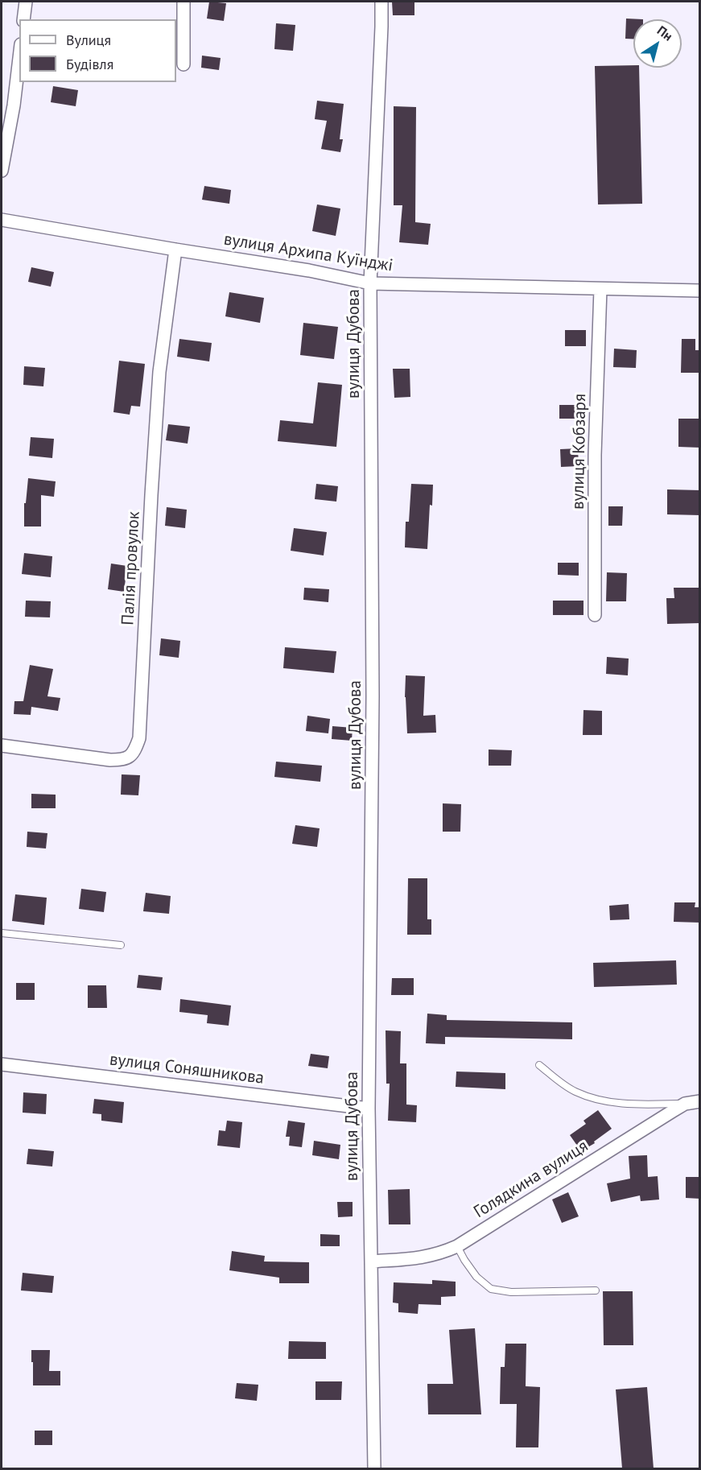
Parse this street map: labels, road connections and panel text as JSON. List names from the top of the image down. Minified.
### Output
{"streets":{"street":["вулиця Архипа Куїнджі","вулиця Дубова","вулиця Кобзаря","Палія провулок","вулиця Соняшникова","Голядкина вулиця"]},"crossings":[["вулиця Архипа Куїнджі","вулиця Дубова"],["вулиця Архипа Куїнджі","вулиця Кобзаря"],["вулиця Архипа Куїнджі","Палія провулок"],["вулиця Дубова","вулиця Соняшникова"],["вулиця Дубова","Голядкина вулиця"]],"legend":["Вулиця","Будівля"],"north":"top right"}
